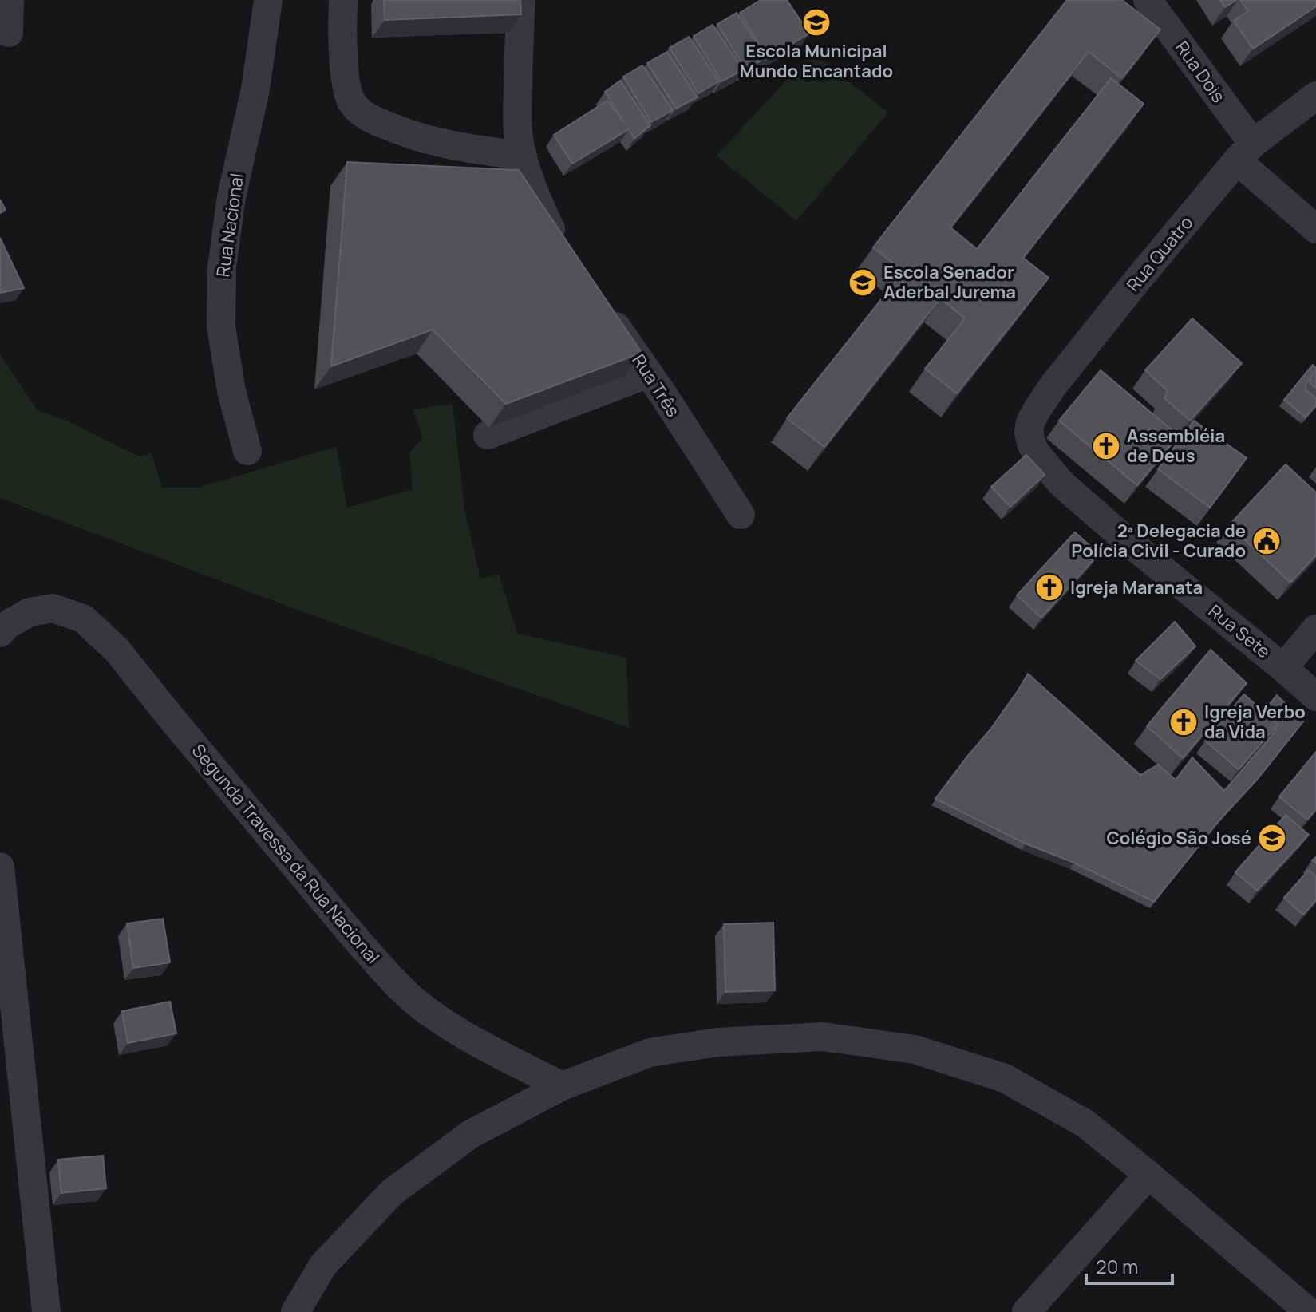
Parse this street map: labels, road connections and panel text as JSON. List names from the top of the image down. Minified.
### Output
{"streets":{"street":["Rua Dois","Rua Nacional","Rua Quatro","Rua Três","Rua Sete","Segunda Travessa da Rua Nacional"]},"crossings":[["Rua Dois","Rua Quatro"],["Rua Quatro","Rua Sete"]],"places":{"school or university":["Escola Municipal Mundo Encantado","Escola Senador Aderbal Jurema","Colégio São José"],"church":["Assembléia de Deus","Igreja Maranata","Igreja Verbo da Vida"],"public building":["2ª Delegacia de Polícia Civil - Curado"]},"scale_bar":"20 m"}
